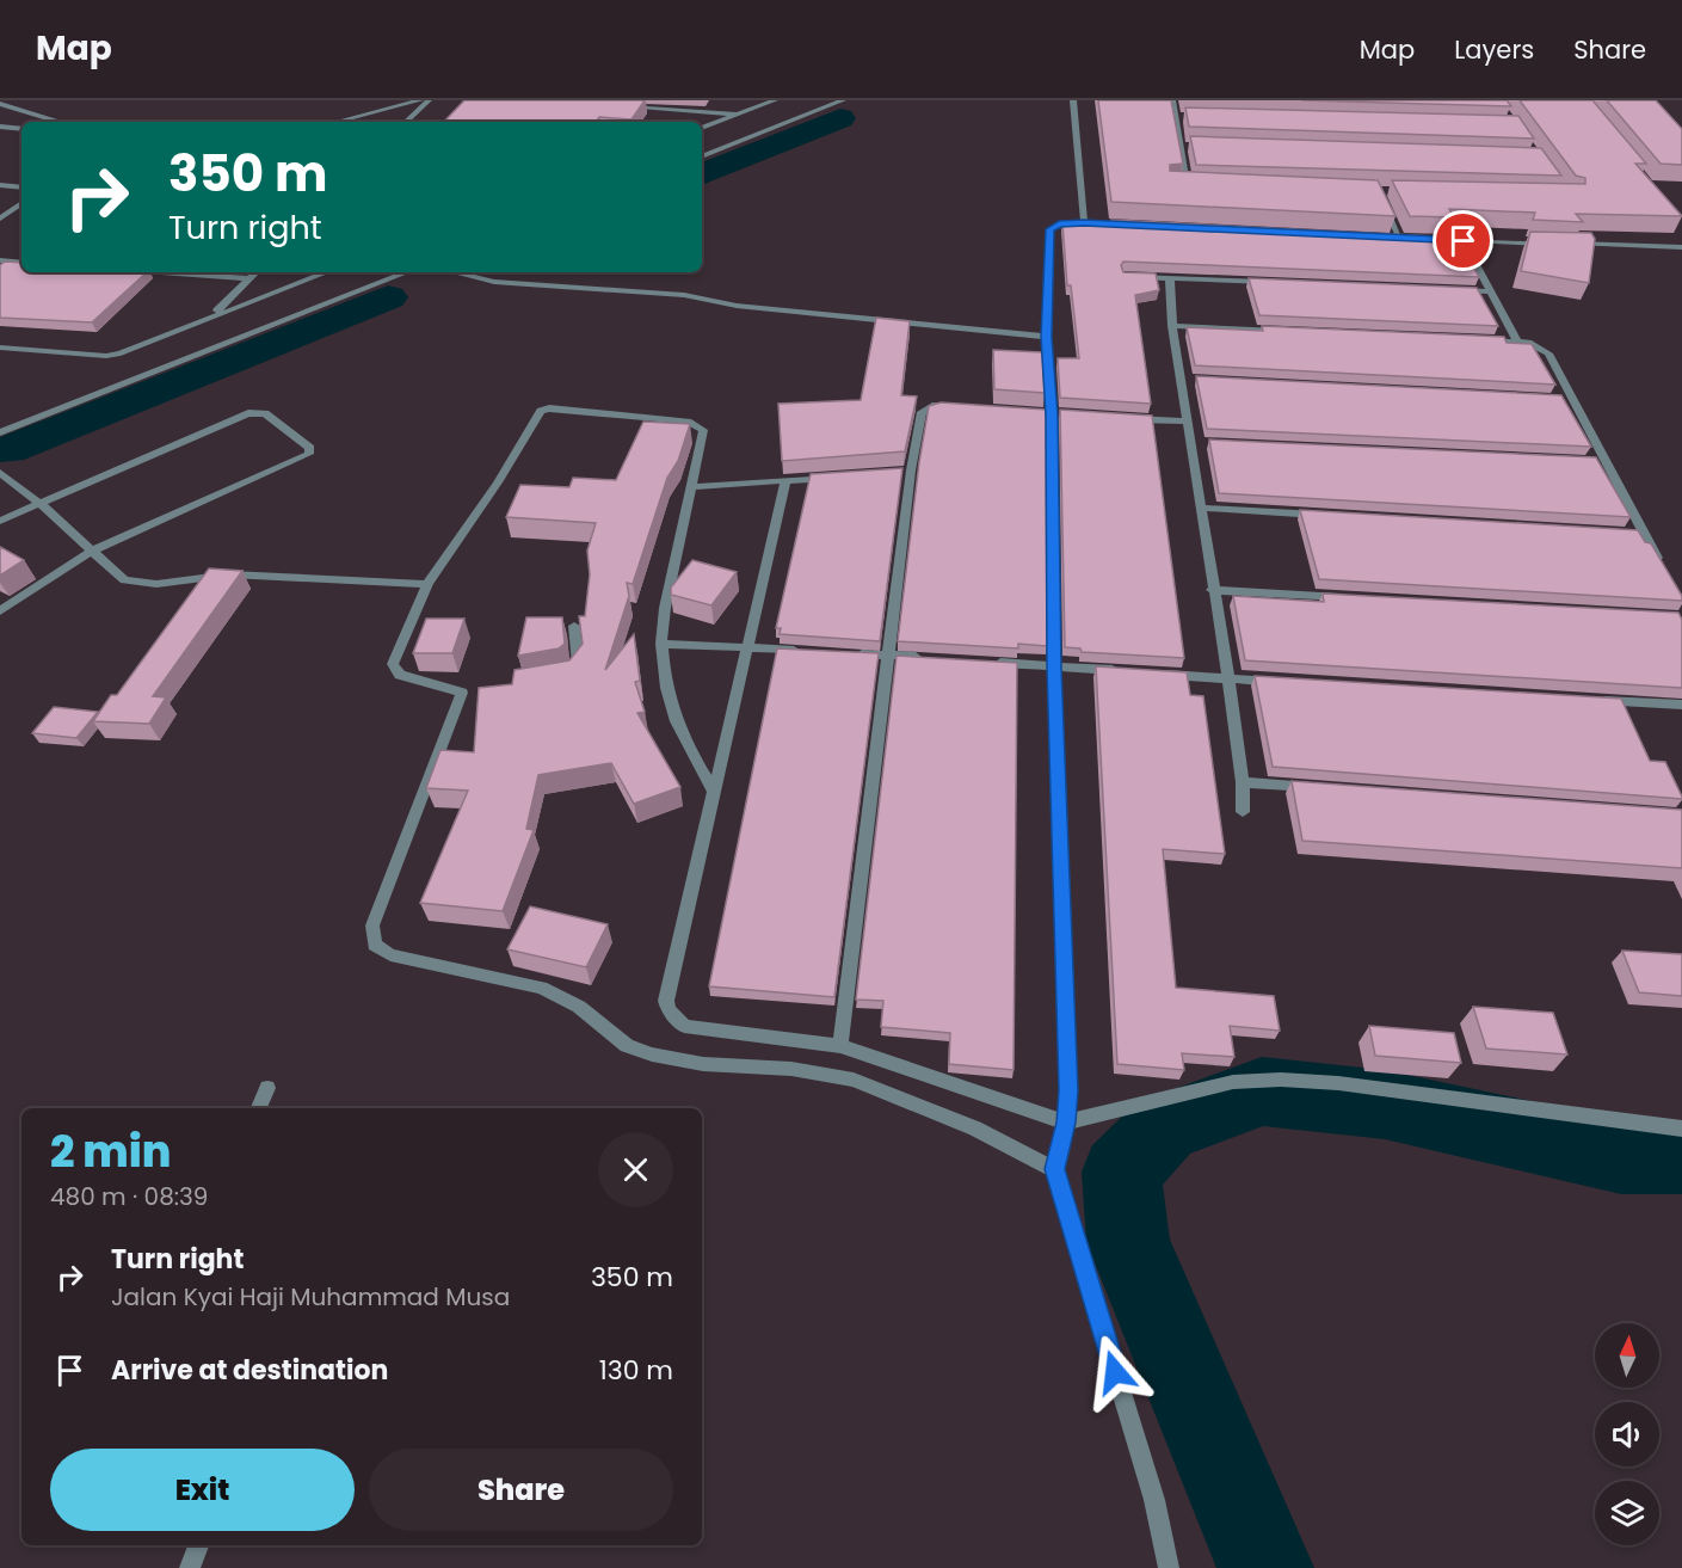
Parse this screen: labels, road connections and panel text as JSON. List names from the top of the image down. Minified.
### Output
{"north":"top","page":{"header":"Map","nav":["Map","Layers","Share"],"turn":["350 m","Turn right"],"heading":["2 min","480 m · 08:39"],"list":[{"name":"Turn right","note":"Jalan Kyai Haji Muhammad Musa","value":"350 m"},{"name":"Arrive at destination","value":"130 m"}],"buttons":["Exit","Share"]}}
